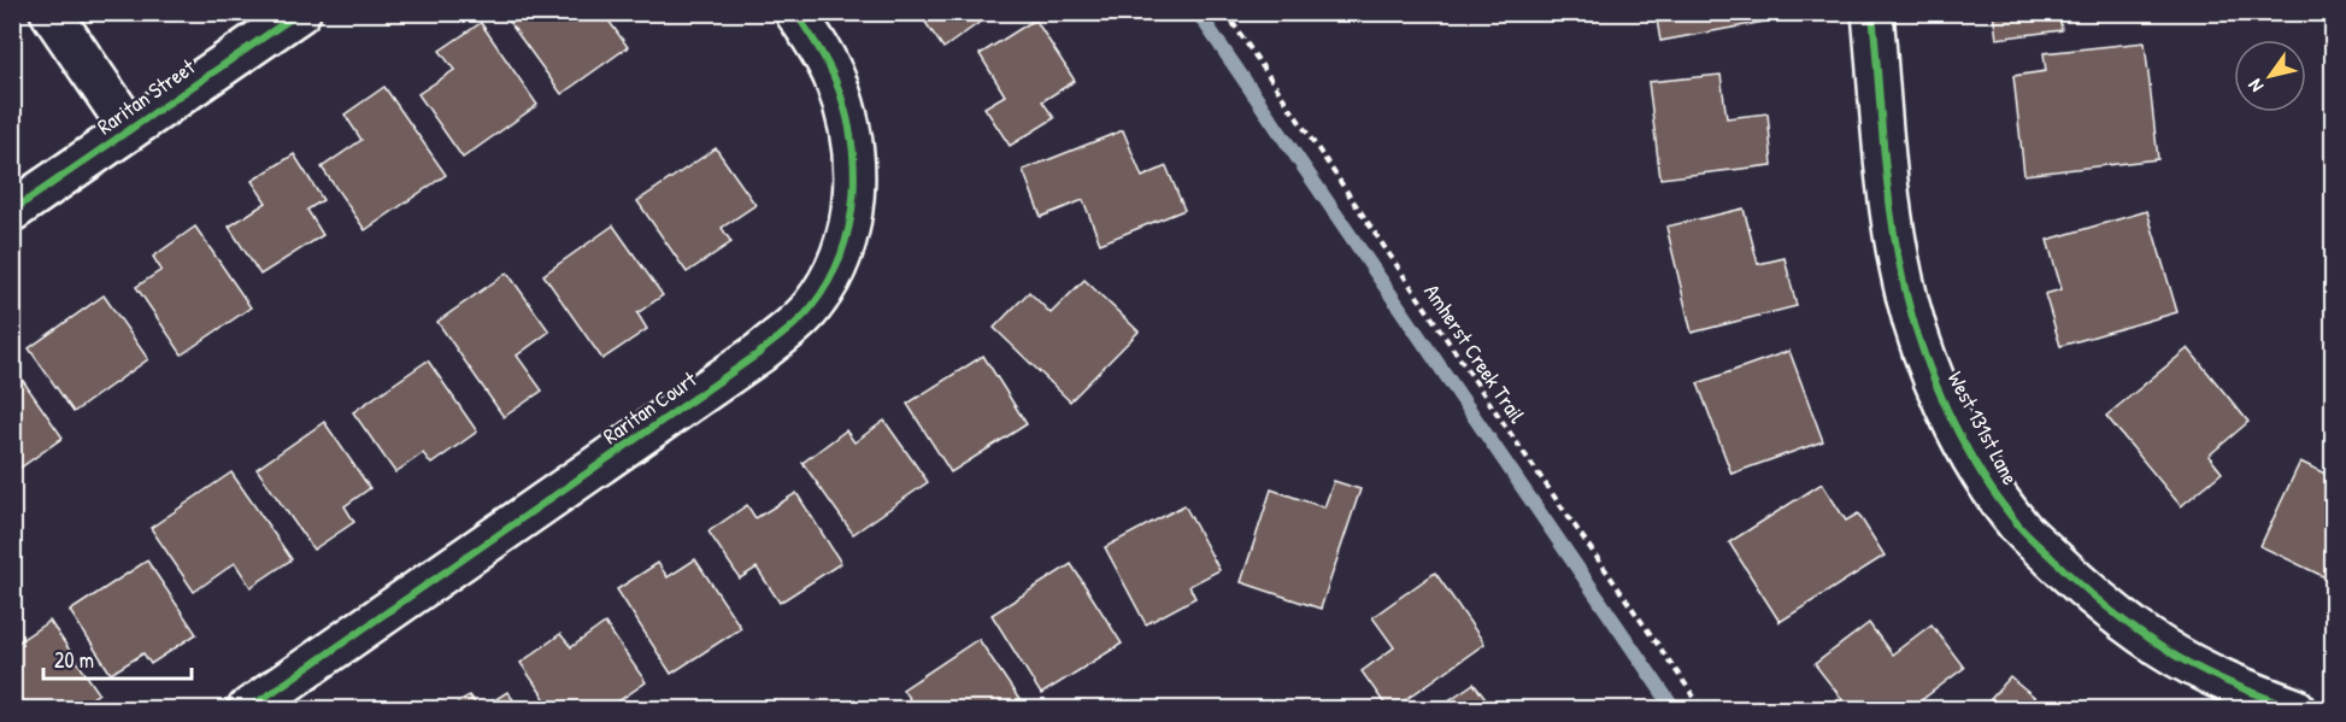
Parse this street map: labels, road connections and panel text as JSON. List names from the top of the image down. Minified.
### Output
{"streets":{"street":["Raritan Street","Raritan Court","West 131st Lane"],"path":["Amherst Creek Trail"]},"scale_bar":"20 m","north":"bottom left"}
